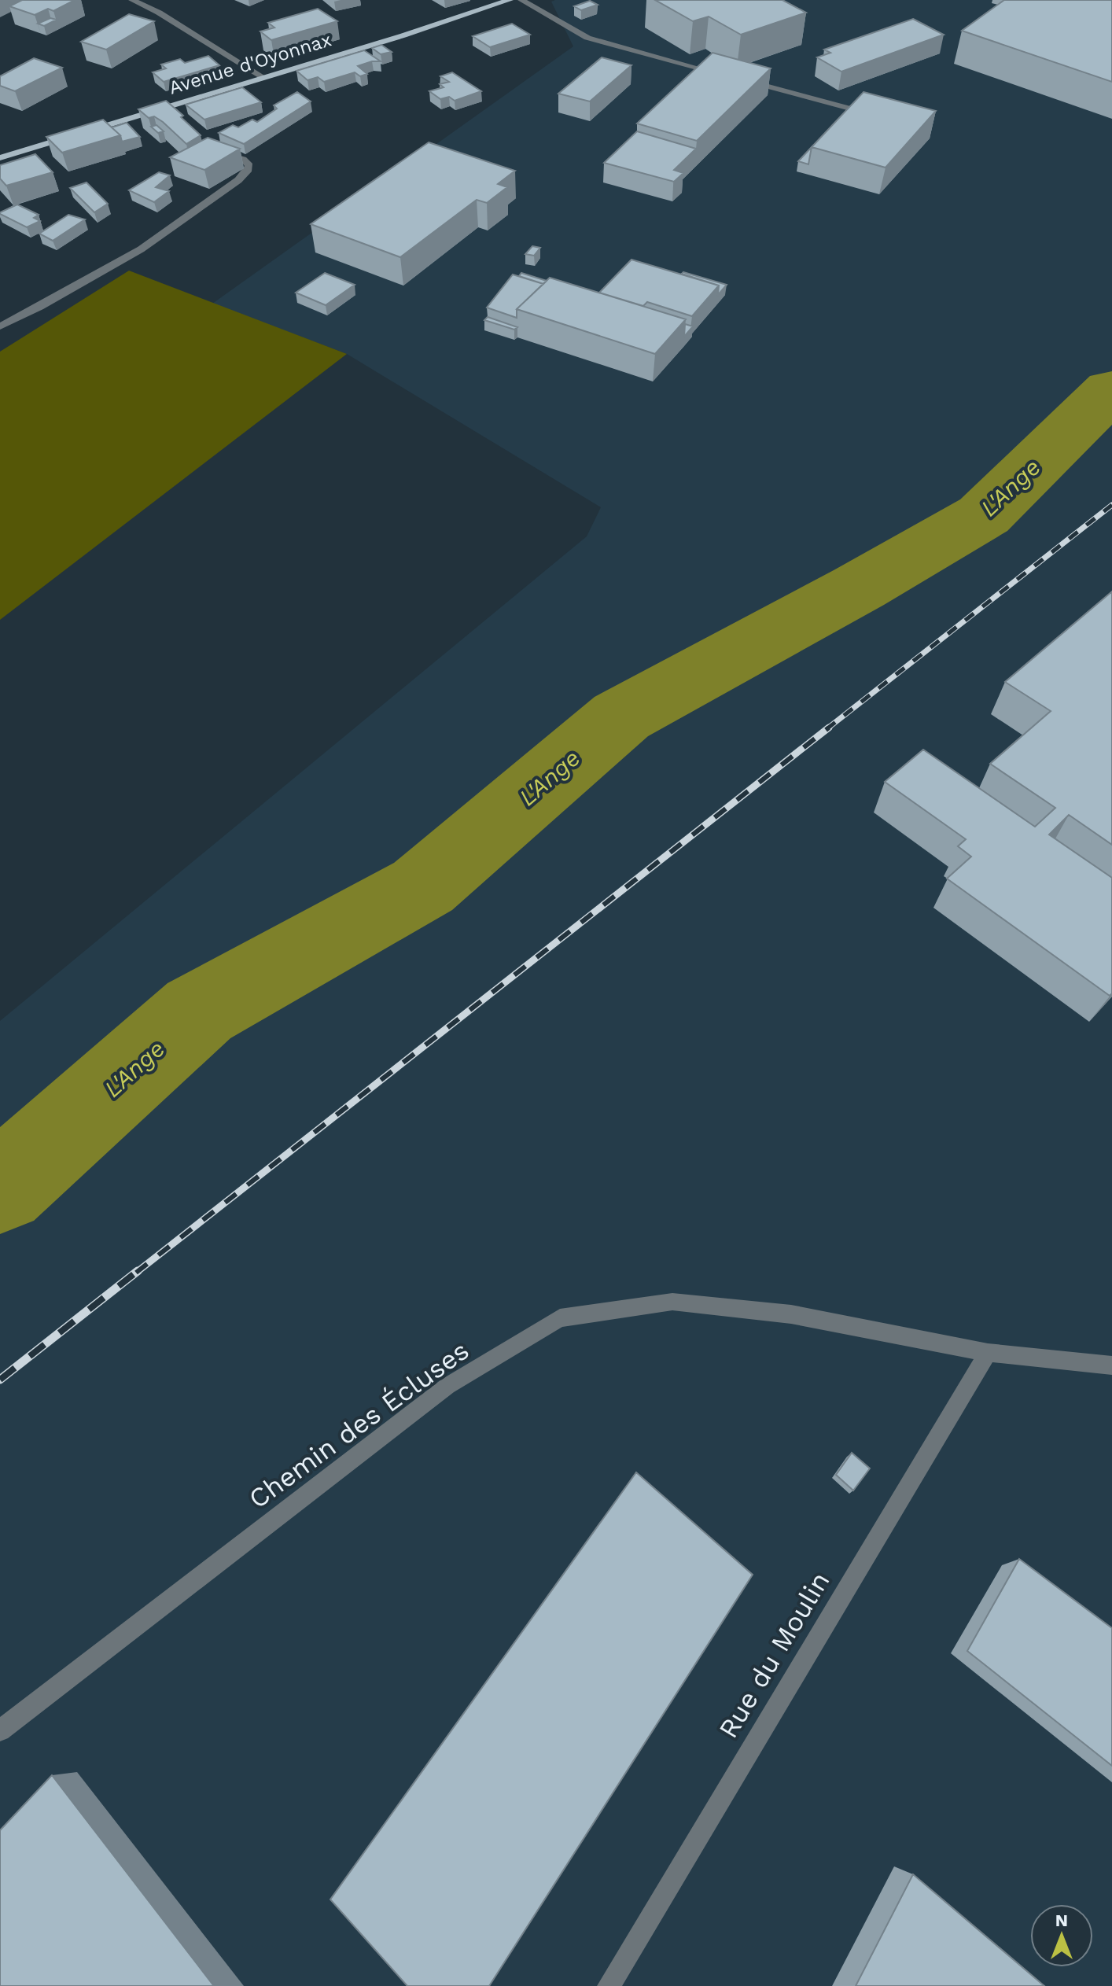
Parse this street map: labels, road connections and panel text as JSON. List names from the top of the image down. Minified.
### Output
{"streets":{"main road":["Avenue d'Oyonnax"],"street":["Chemin des Écluses","Rue du Moulin"]},"crossings":[["Chemin des Écluses","Rue du Moulin"]],"water":["L'Ange"],"north":"top"}
